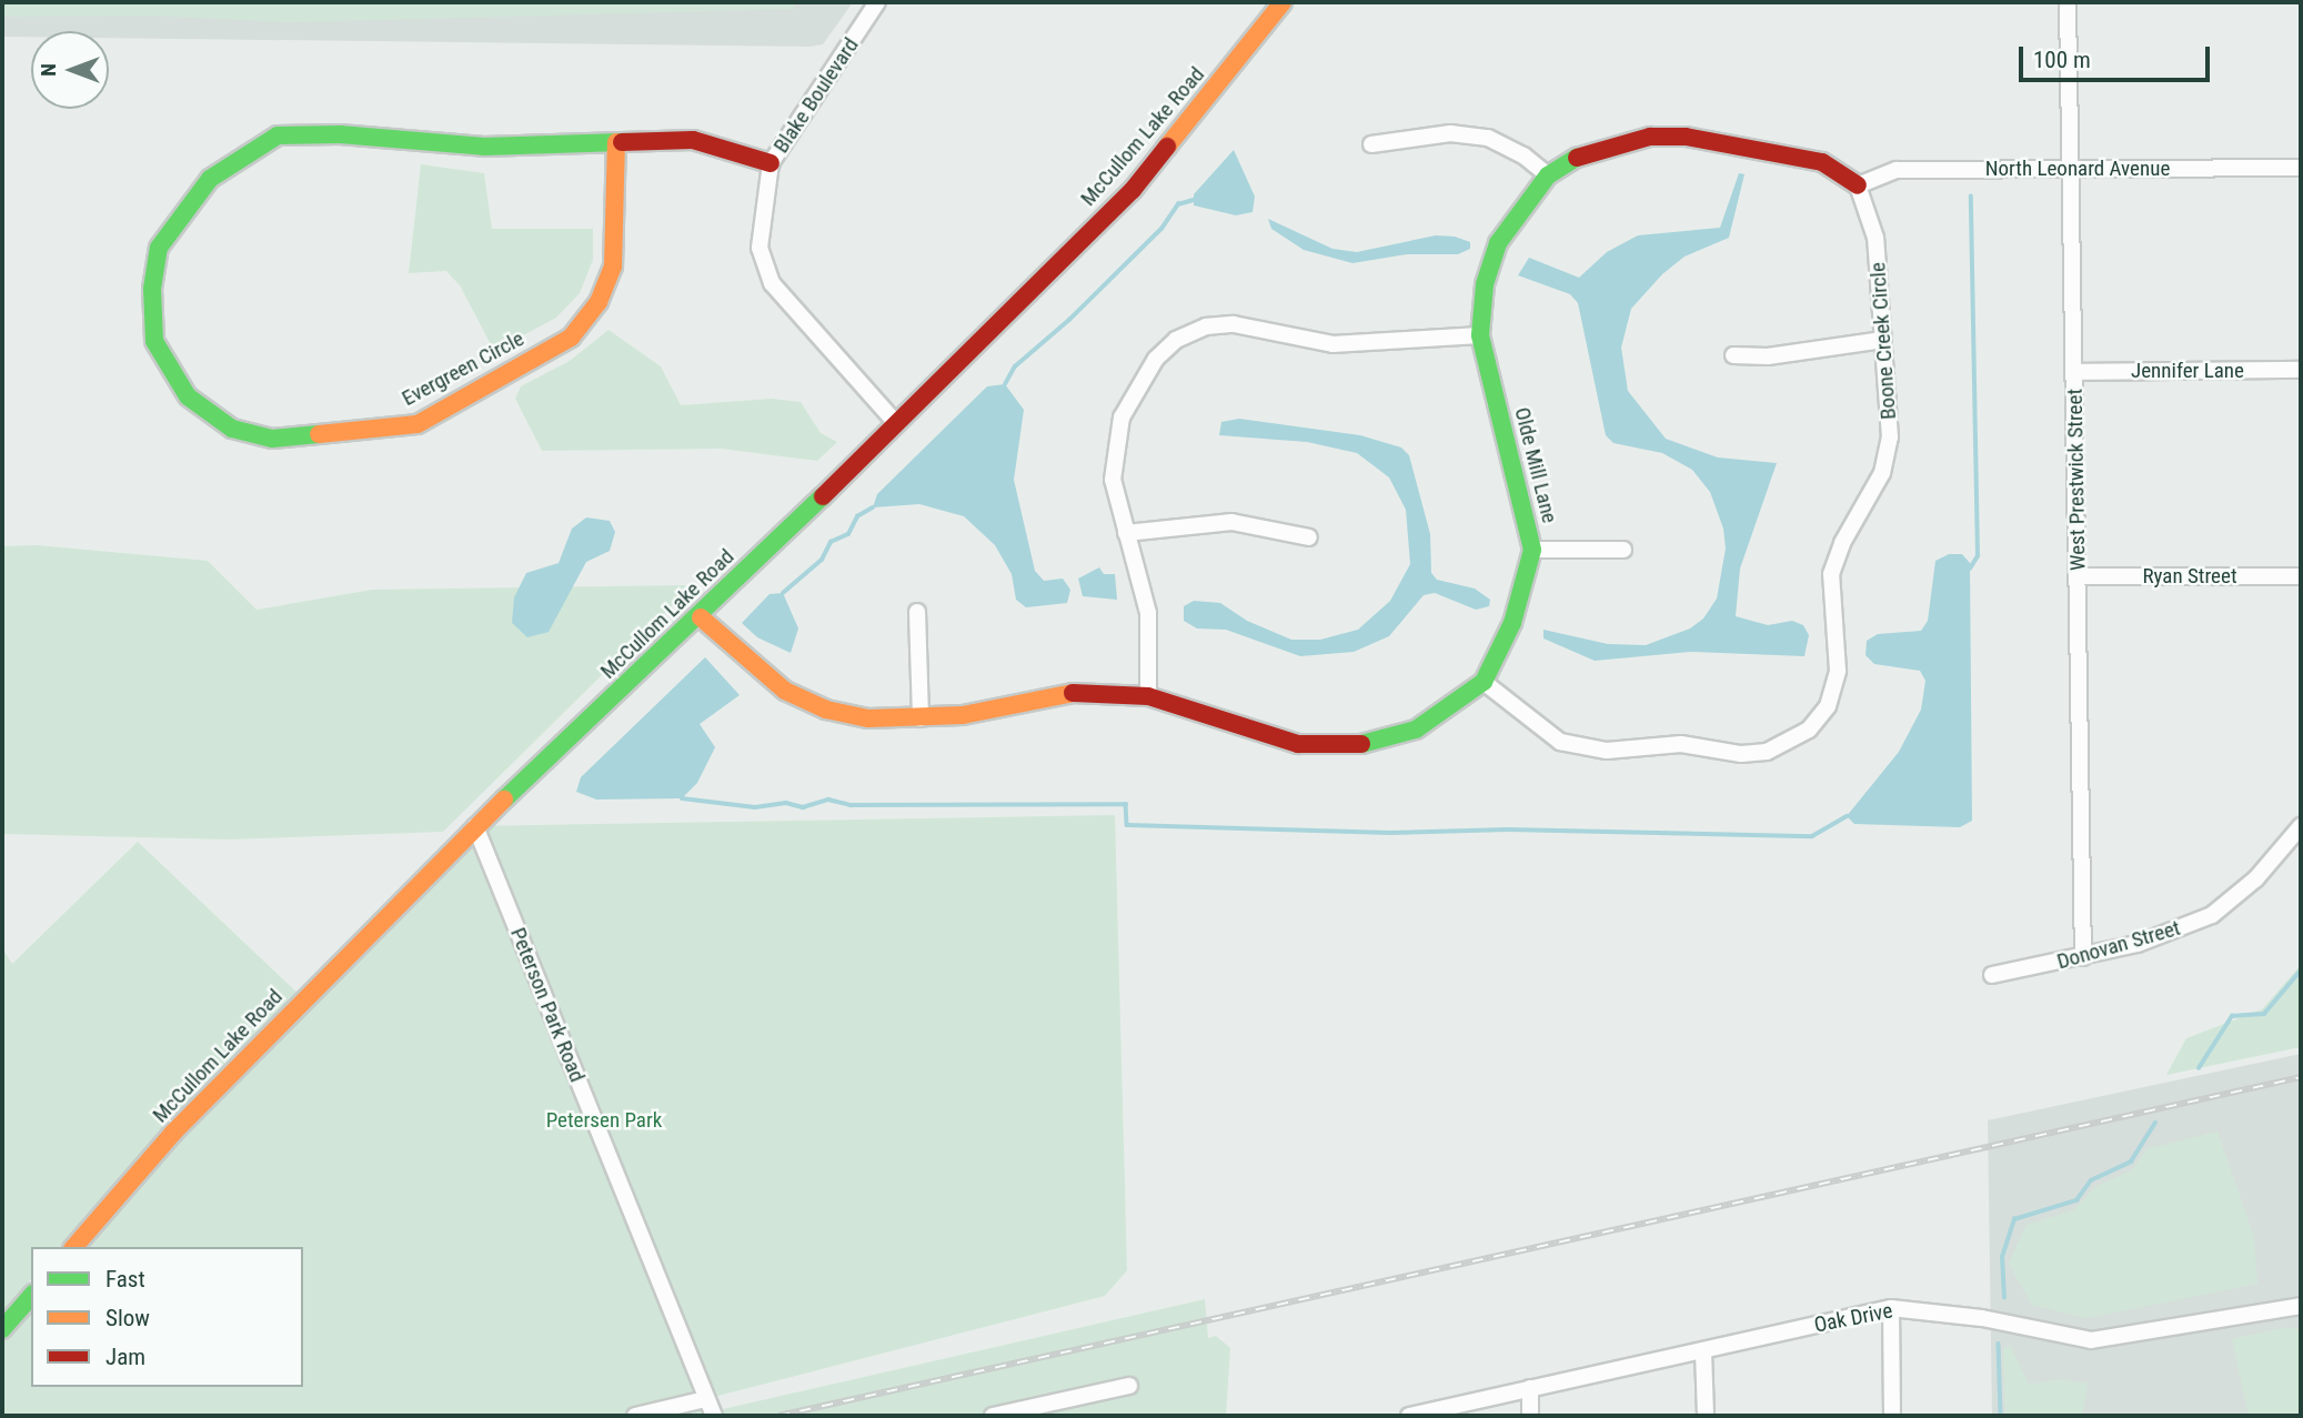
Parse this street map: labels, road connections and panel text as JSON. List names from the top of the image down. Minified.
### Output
{"streets":{"street":["Blake Boulevard","McCullom Lake Road","North Leonard Avenue","Boone Creek Circle","Evergreen Circle","Jennifer Lane","Olde Mill Lane","West Prestwick Street","Ryan Street","Donovan Street","Peterson Park Road","Oak Drive"]},"crossings":[["Blake Boulevard","McCullom Lake Road"],["Blake Boulevard","Evergreen Circle"],["McCullom Lake Road","Olde Mill Lane"],["McCullom Lake Road","Peterson Park Road"],["North Leonard Avenue","Boone Creek Circle"],["North Leonard Avenue","Olde Mill Lane"],["North Leonard Avenue","West Prestwick Street"],["Boone Creek Circle","Olde Mill Lane"],["Jennifer Lane","West Prestwick Street"],["West Prestwick Street","Ryan Street"],["West Prestwick Street","Donovan Street"]],"parks":["Petersen Park"],"legend":["Fast","Slow","Jam"],"scale_bar":"100 m","north":"left"}
